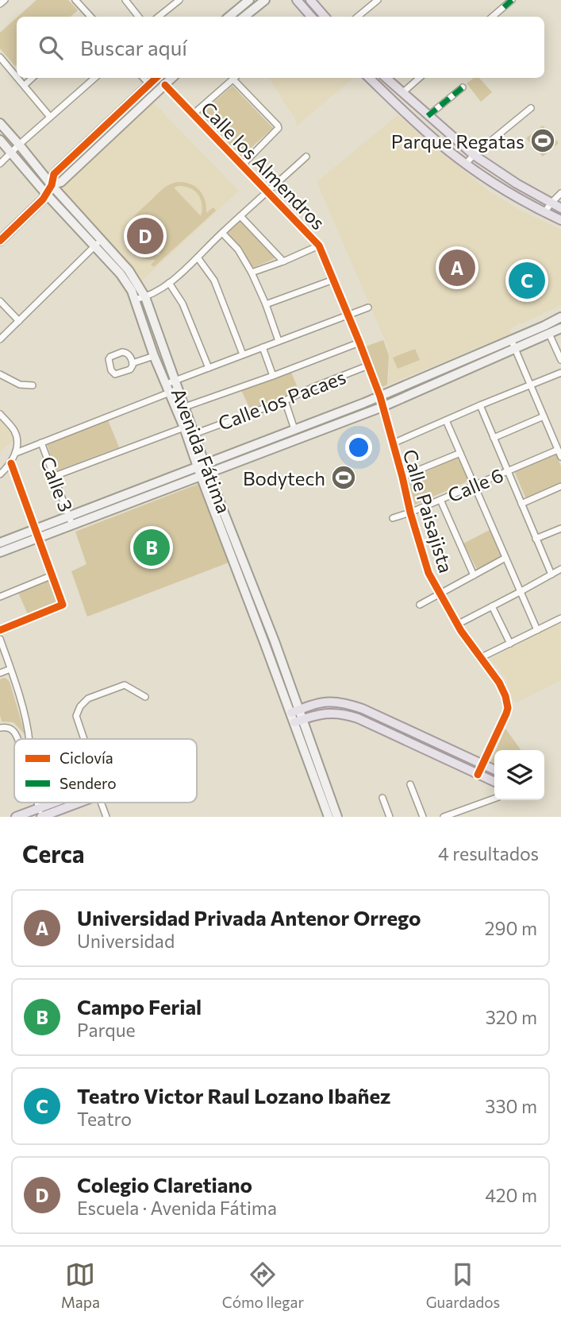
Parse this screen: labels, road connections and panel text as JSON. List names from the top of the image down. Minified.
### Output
{"streets":{"main road":["Avenida Fátima"],"street":["Calle los Almendros","Calle los Pacaes","Calle 3","Calle 6","Calle Paisajista"]},"crossings":[["Calle los Almendros","Calle los Pacaes"],["Calle los Almendros","Calle Paisajista"],["Calle los Pacaes","Avenida Fátima"],["Calle 6","Calle Paisajista"]],"places":{"sports":["Parque Regatas","Bodytech"]},"legend":["Ciclovía","Sendero"],"page":{"search":"Buscar aquí","pins":["D","A","C","B"],"heading":["Cerca","4 resultados"],"list":[{"mark":"A","name":"Universidad Privada Antenor Orrego","note":"Universidad","value":"290 m"},{"mark":"B","name":"Campo Ferial","note":"Parque","value":"320 m"},{"mark":"C","name":"Teatro Victor Raul Lozano Ibañez","note":"Teatro","value":"330 m"},{"mark":"D","name":"Colegio Claretiano","note":"Escuela · Avenida Fátima","value":"420 m"}],"nav":["Mapa","Cómo llegar","Guardados"]}}
